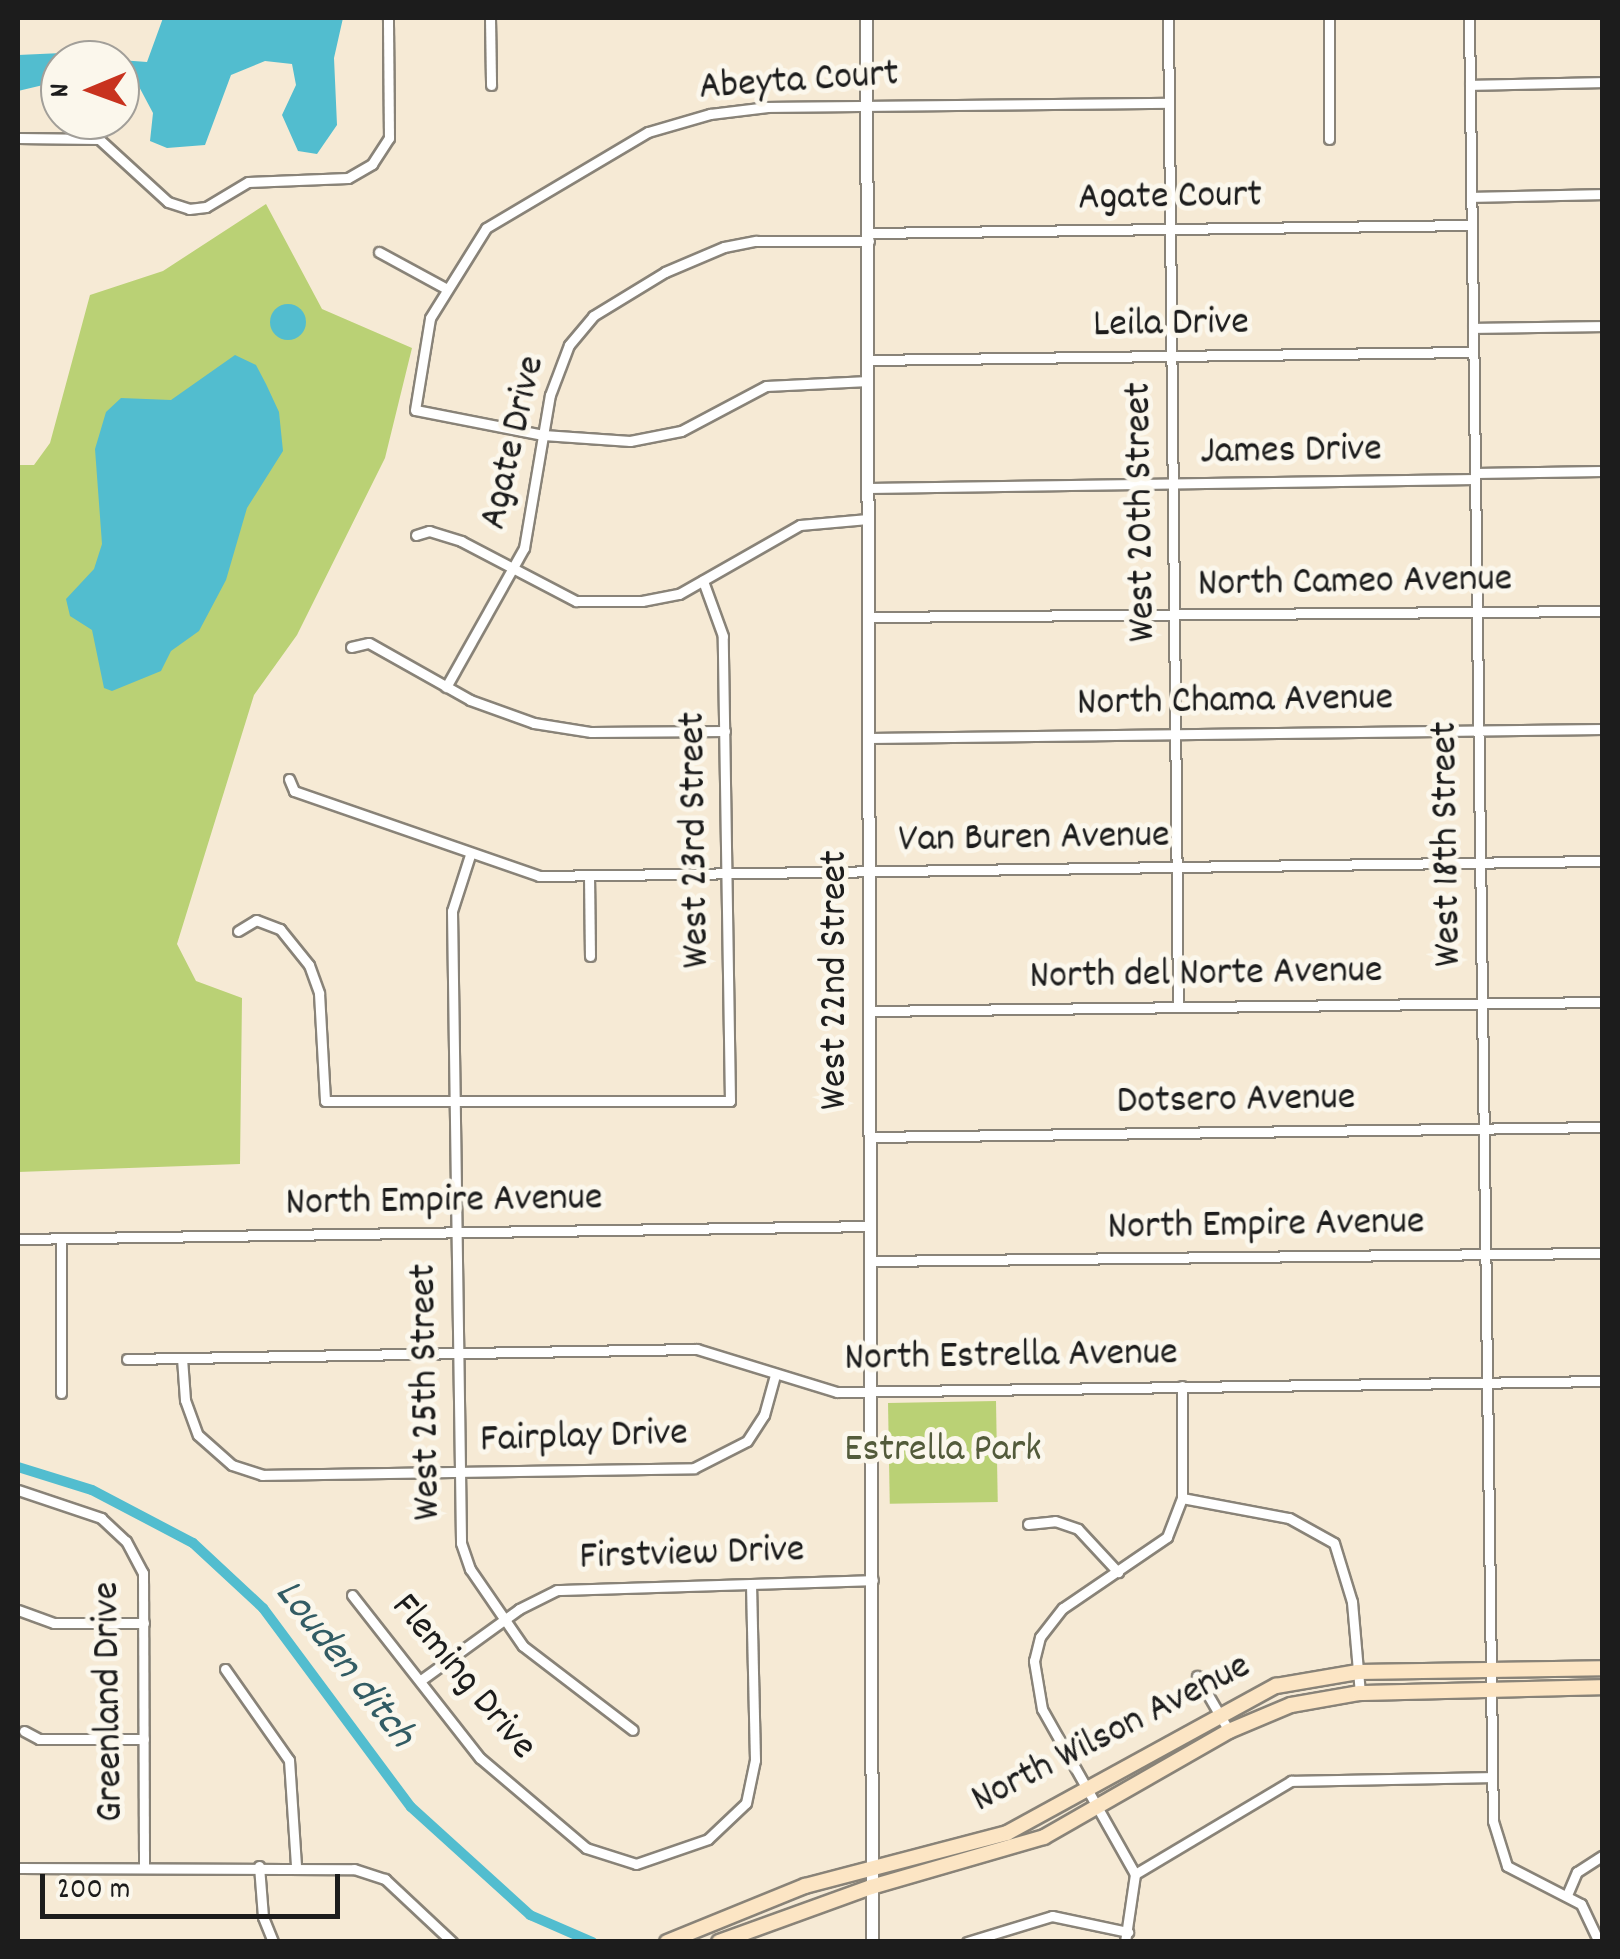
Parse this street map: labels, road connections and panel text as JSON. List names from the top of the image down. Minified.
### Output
{"streets":{"main road":["North Wilson Avenue"],"street":["Abeyta Court","Agate Court","Leila Drive","Agate Drive","James Drive","West 20th Street","North Cameo Avenue","North Chama Avenue","West 23rd Street","Van Buren Avenue","West 18th Street","North del Norte Avenue","West 22nd Street","Dotsero Avenue","North Empire Avenue","North Estrella Avenue","West 25th Street","Fairplay Drive","Firstview Drive","Fleming Drive","Greenland Drive"]},"crossings":[["Abeyta Court","Agate Drive"],["Abeyta Court","West 20th Street"],["Abeyta Court","West 22nd Street"],["Agate Court","Agate Drive"],["Agate Court","West 20th Street"],["Agate Court","West 18th Street"],["Agate Court","West 22nd Street"],["Leila Drive","West 20th Street"],["Leila Drive","West 18th Street"],["Leila Drive","West 22nd Street"],["Agate Drive","West 22nd Street"],["James Drive","West 20th Street"],["James Drive","West 18th Street"],["James Drive","West 22nd Street"],["West 20th Street","North Cameo Avenue"],["West 20th Street","North Chama Avenue"],["West 20th Street","Van Buren Avenue"],["West 20th Street","North del Norte Avenue"],["North Cameo Avenue","West 18th Street"],["North Cameo Avenue","West 22nd Street"],["North Chama Avenue","West 18th Street"],["North Chama Avenue","West 22nd Street"],["West 23rd Street","Van Buren Avenue"],["West 23rd Street","West 25th Street"],["Van Buren Avenue","West 18th Street"],["Van Buren Avenue","West 22nd Street"],["Van Buren Avenue","West 25th Street"],["West 18th Street","North del Norte Avenue"],["West 18th Street","Dotsero Avenue"],["West 18th Street","North Empire Avenue"],["West 18th Street","North Estrella Avenue"],["West 18th Street","North Wilson Avenue"],["North del Norte Avenue","West 22nd Street"],["West 22nd Street","Dotsero Avenue"],["West 22nd Street","North Empire Avenue"],["West 22nd Street","North Estrella Avenue"],["West 22nd Street","Firstview Drive"],["West 22nd Street","North Wilson Avenue"],["North Empire Avenue","West 25th Street"],["North Estrella Avenue","West 25th Street"],["North Estrella Avenue","Fairplay Drive"],["West 25th Street","Fairplay Drive"],["West 25th Street","Firstview Drive"],["Firstview Drive","Fleming Drive"]],"water":["Louden ditch"],"parks":["Estrella Park"],"scale_bar":"200 m","north":"left"}
